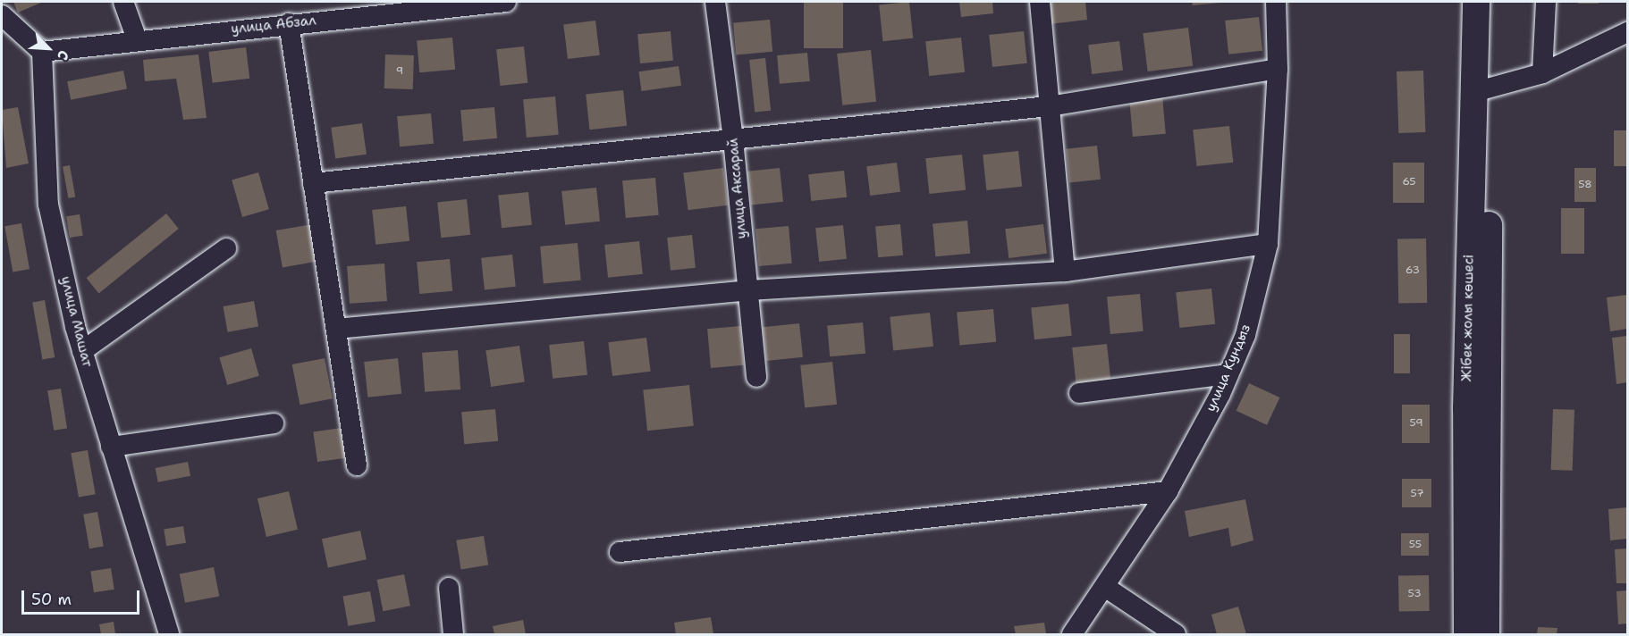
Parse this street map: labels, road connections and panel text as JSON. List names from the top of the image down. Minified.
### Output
{"streets":{"main road":["Жібек жолы көшесі"],"street":["улица Абзал","улица Аксарай","улица Машат","улица Кундыз"]},"crossings":[["улица Абзал","улица Машат"]],"house_numbers":["9","65","58","63","59","57","55","53"],"scale_bar":"50 m","north":"bottom right"}
